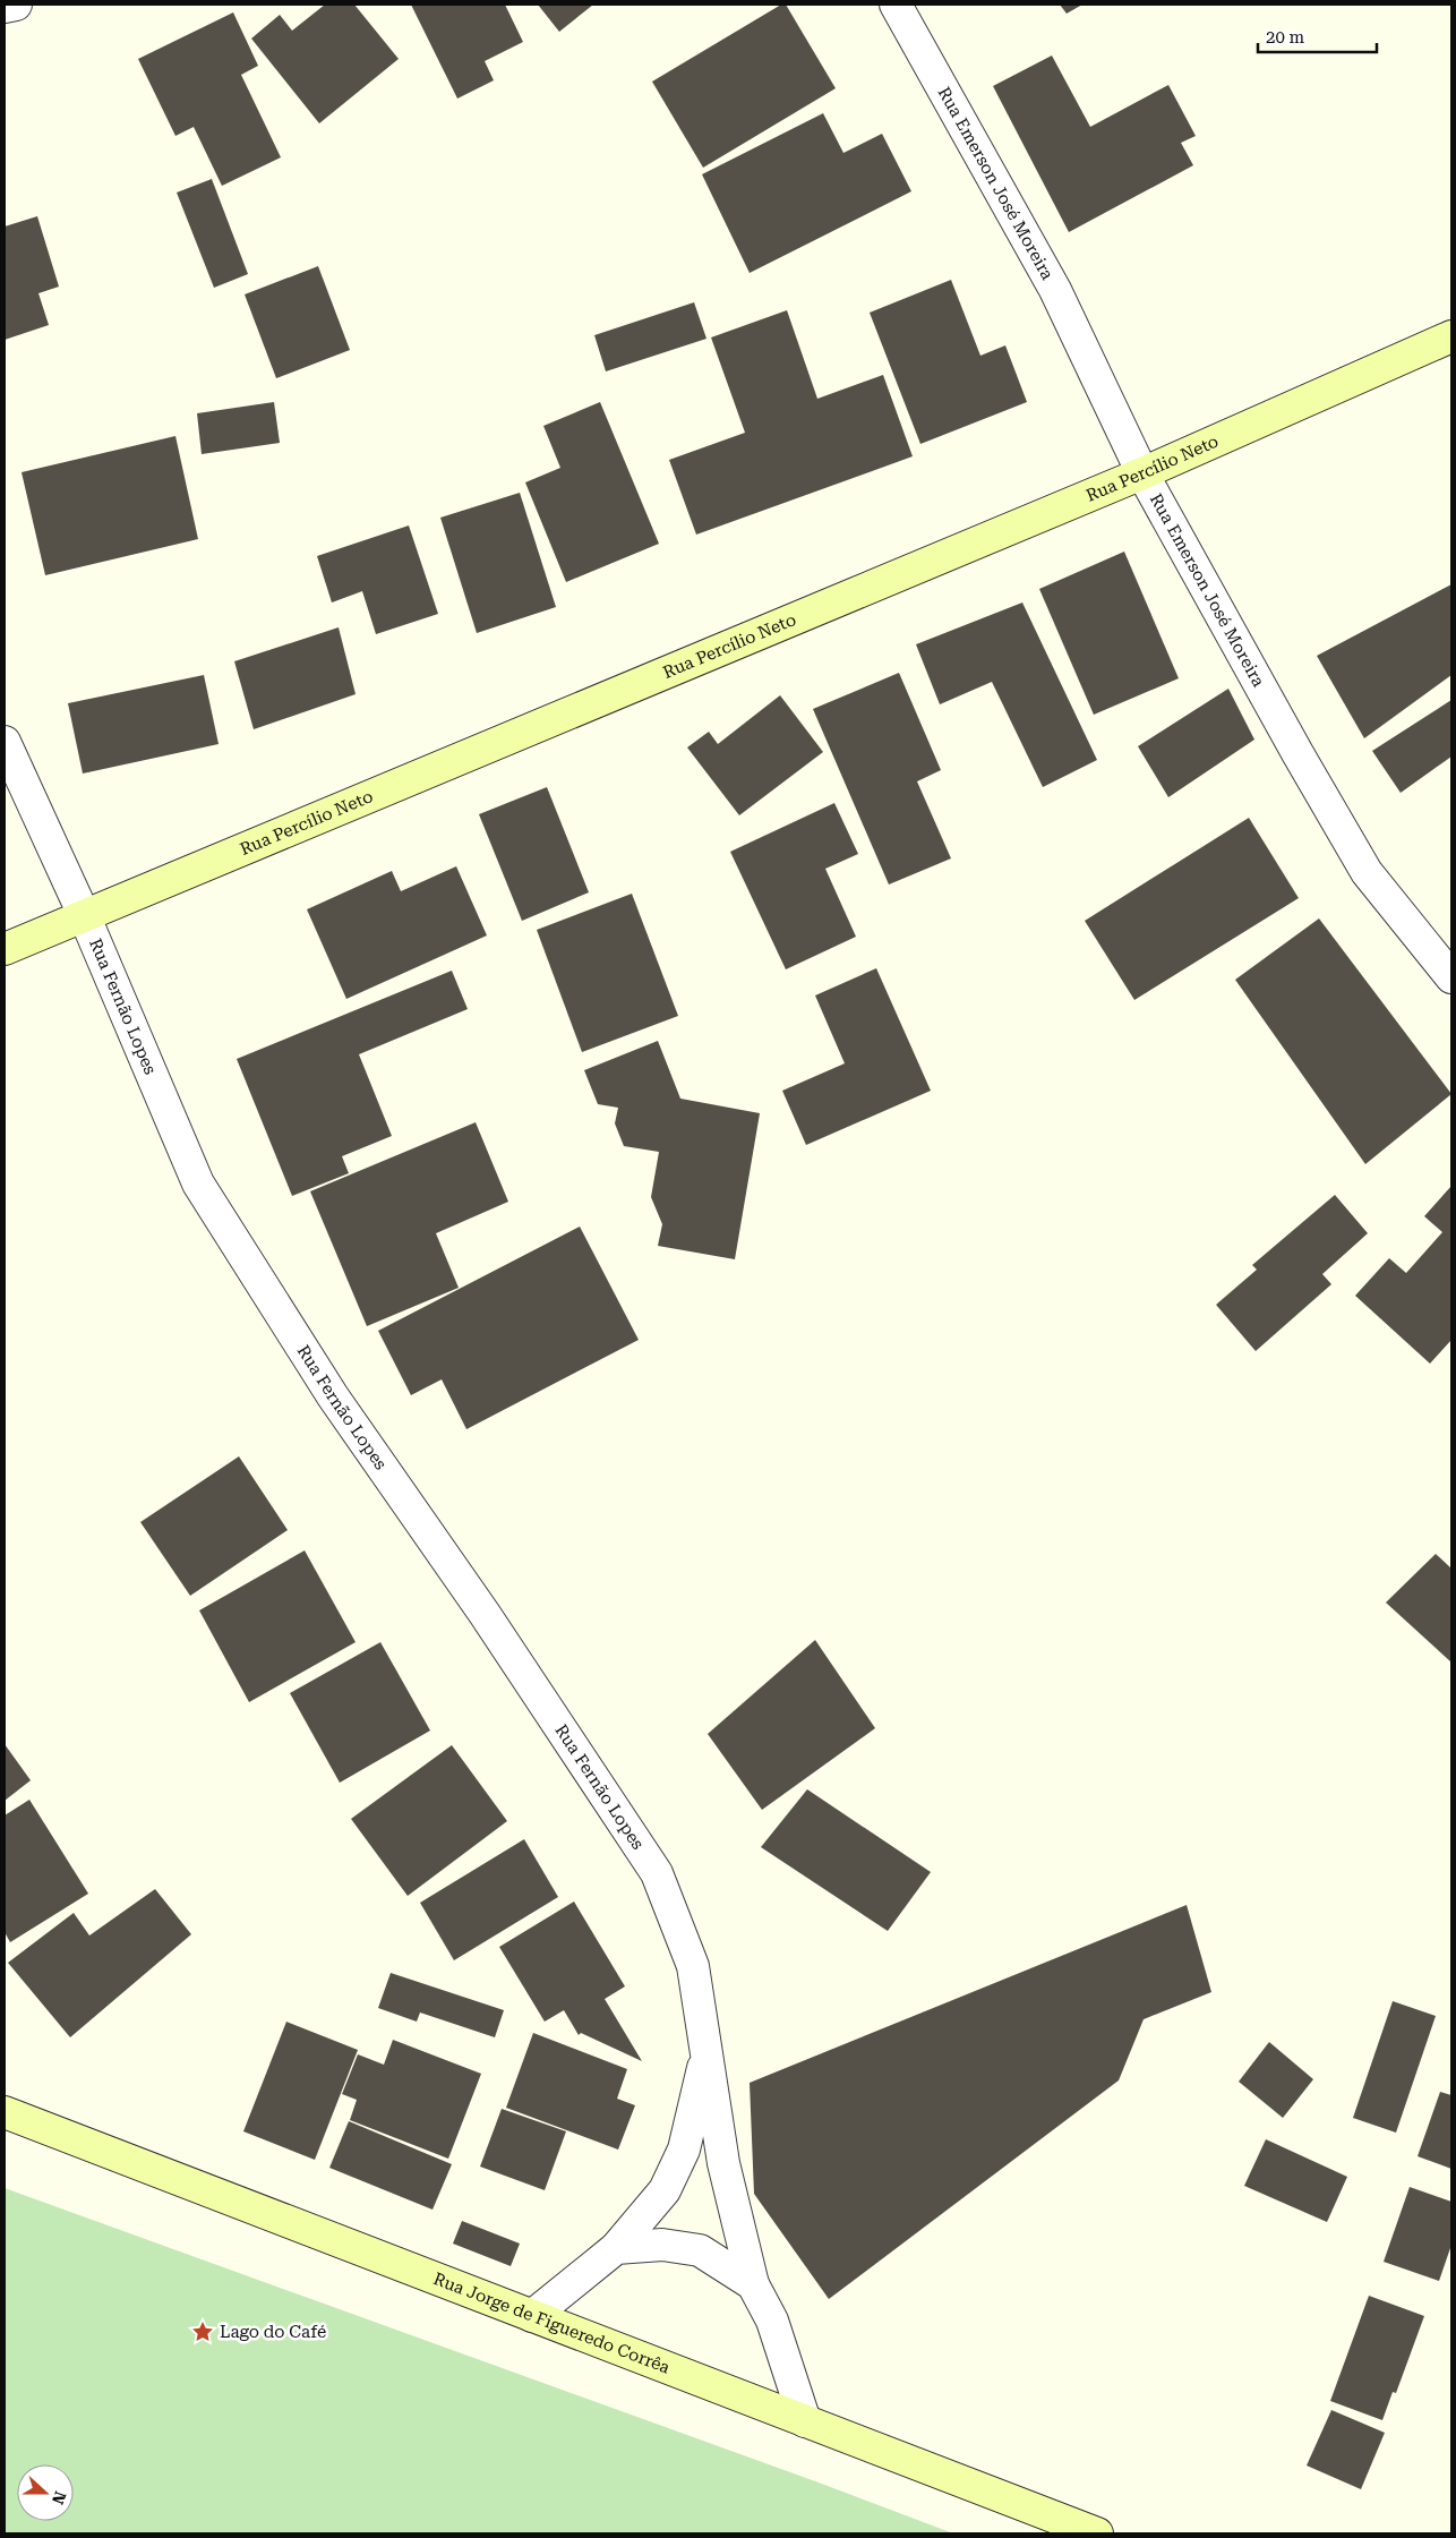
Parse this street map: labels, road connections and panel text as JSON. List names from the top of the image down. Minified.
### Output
{"streets":{"main road":["Rua Percílio Neto","Rua Jorge de Figueredo Corrêa"],"street":["Rua Emerson José Moreira","Rua Fernão Lopes"]},"crossings":[["Rua Emerson José Moreira","Rua Percílio Neto"],["Rua Percílio Neto","Rua Fernão Lopes"],["Rua Fernão Lopes","Rua Jorge de Figueredo Corrêa"]],"places":{"place":["Lago do Café"]},"scale_bar":"20 m","north":"right"}
